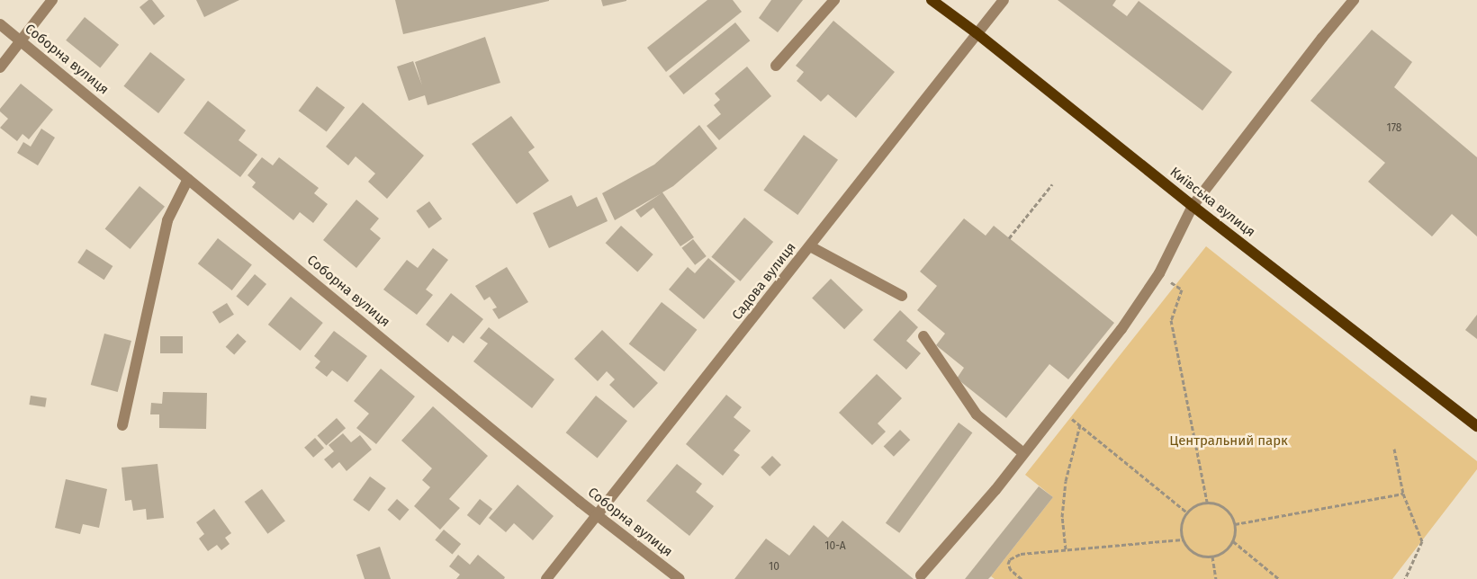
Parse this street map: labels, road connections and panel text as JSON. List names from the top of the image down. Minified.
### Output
{"streets":{"main road":["Київська вулиця"],"street":["Соборна вулиця","Садова вулиця"]},"crossings":[["Соборна вулиця","Садова вулиця"],["Київська вулиця","Садова вулиця"]],"parks":["Центральний парк"],"house_numbers":["178","10-А","10"]}
